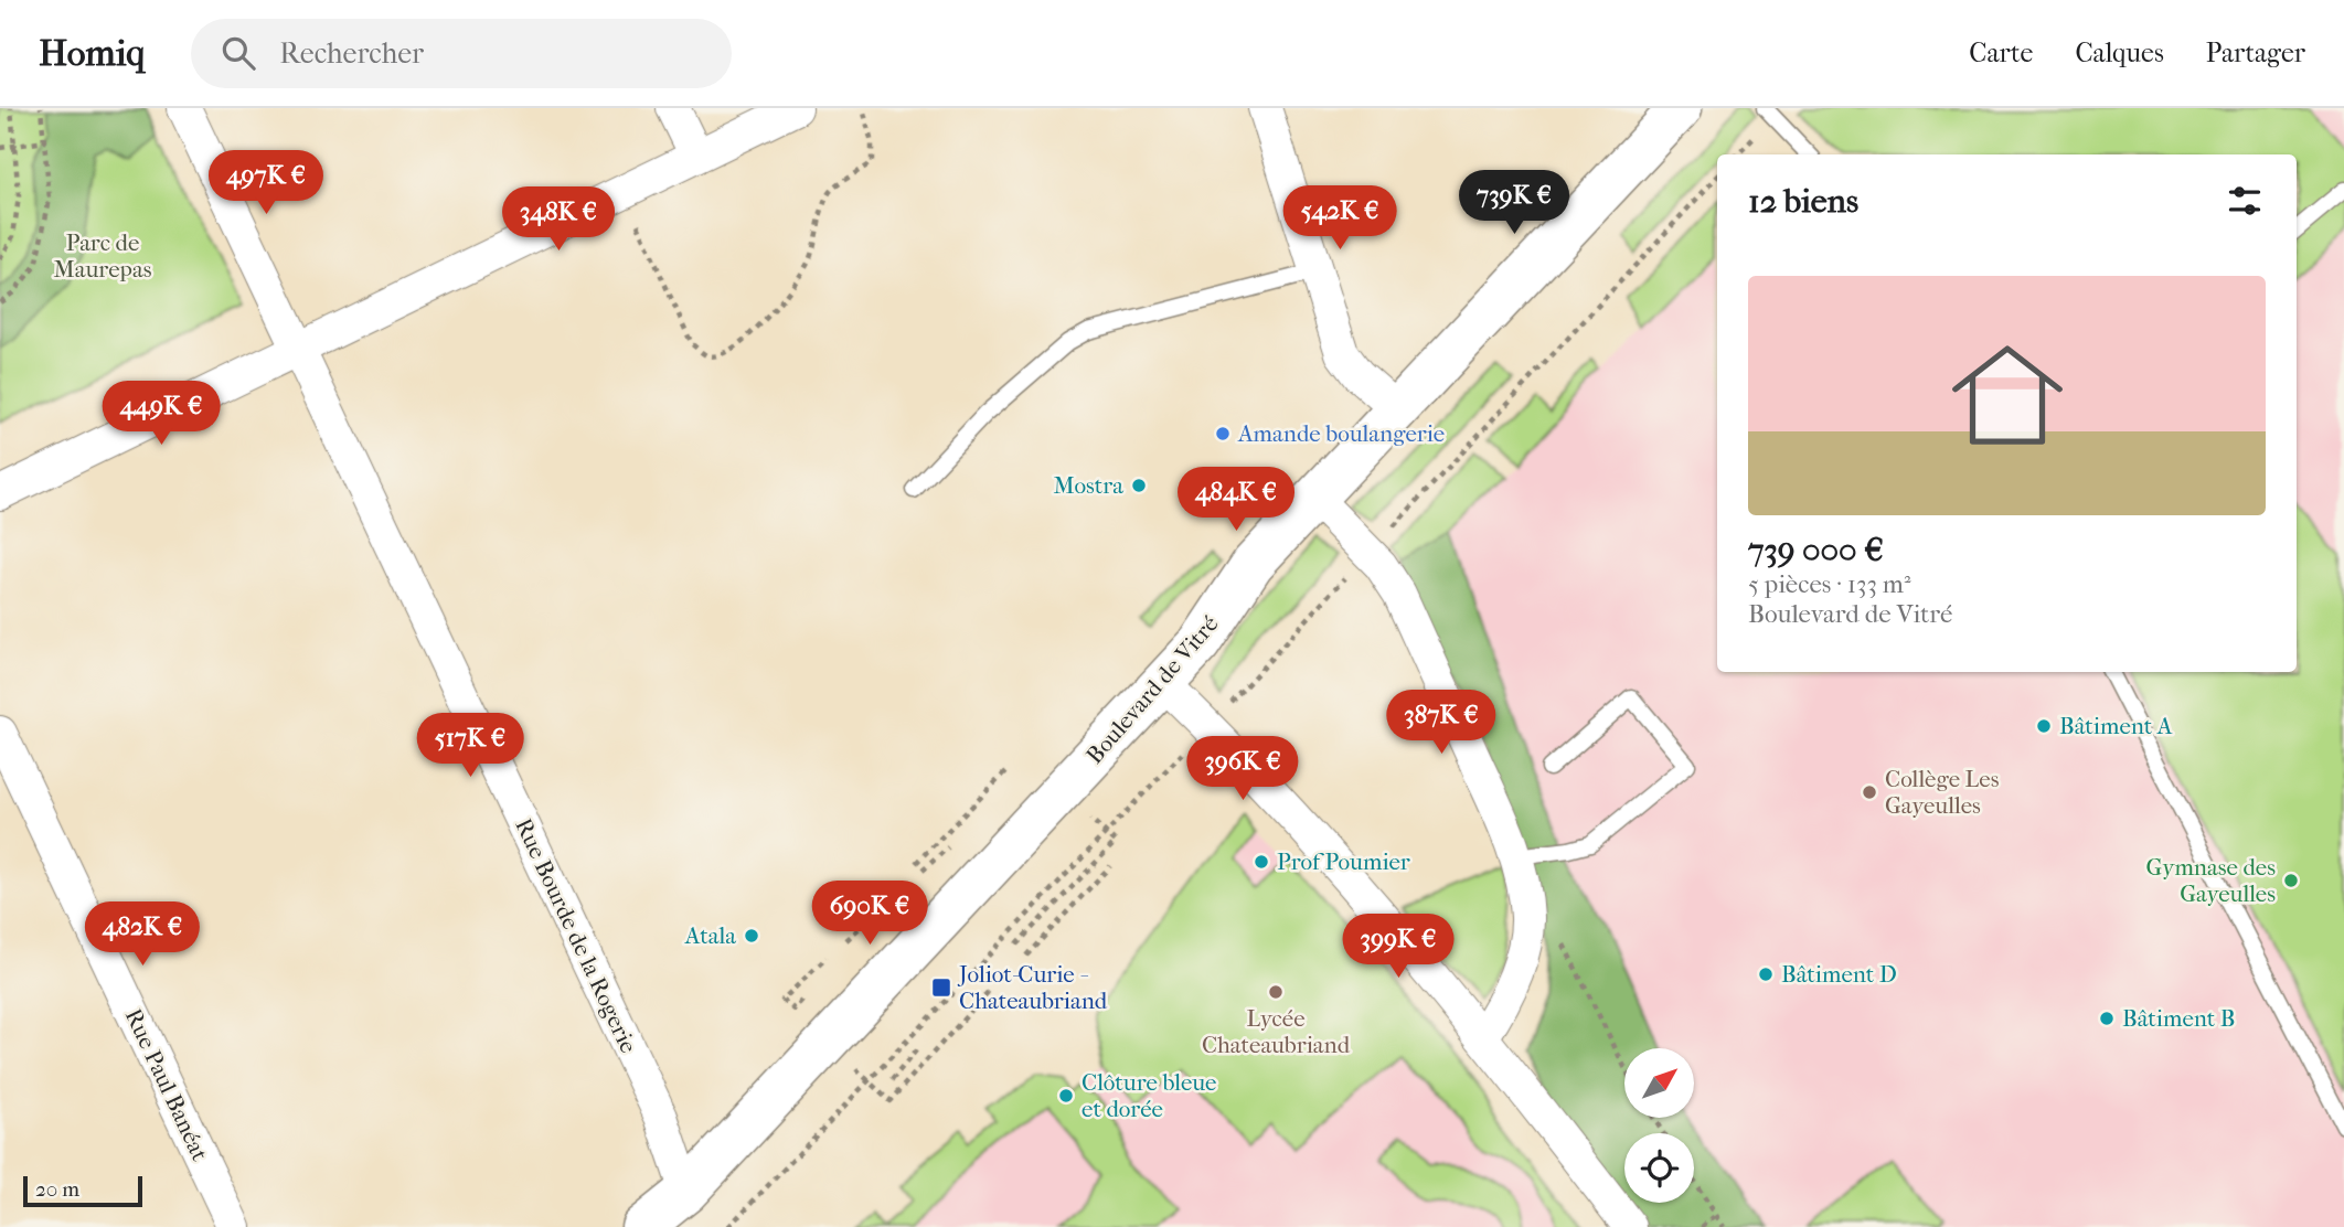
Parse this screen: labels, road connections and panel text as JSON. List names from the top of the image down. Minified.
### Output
{"streets":{"main road":["Boulevard de Vitré"],"street":["Rue Bourde de la Rogerie","Rue Paul Banéat"]},"crossings":[["Boulevard de Vitré","Rue Bourde de la Rogerie"]],"parks":["Parc de Maurepas"],"places":{"other":["Amande boulangerie","Mostra","Bâtiment A","Collège Les Gayeulles","Prof Poumier","Gymnase des Gayeulles","Atala","Bâtiment D","Lycée Chateaubriand","Bâtiment B","Clôture bleue et dorée"],"transit":["Joliot-Curie - Chateaubriand"]},"scale_bar":"20 m","north":"top right","page":{"header":"Homiq","search":"Rechercher","nav":["Carte","Calques","Partager"],"price":["497K €","739K €","542K €","348K €","449K €","484K €","387K €","517K €","396K €","690K €","482K €","399K €"],"heading":"12 biens","list":[{"name":"739 000 €","note":"5 pièces · 133 m² · Boulevard de Vitré"}],"scale":"20 m"}}
